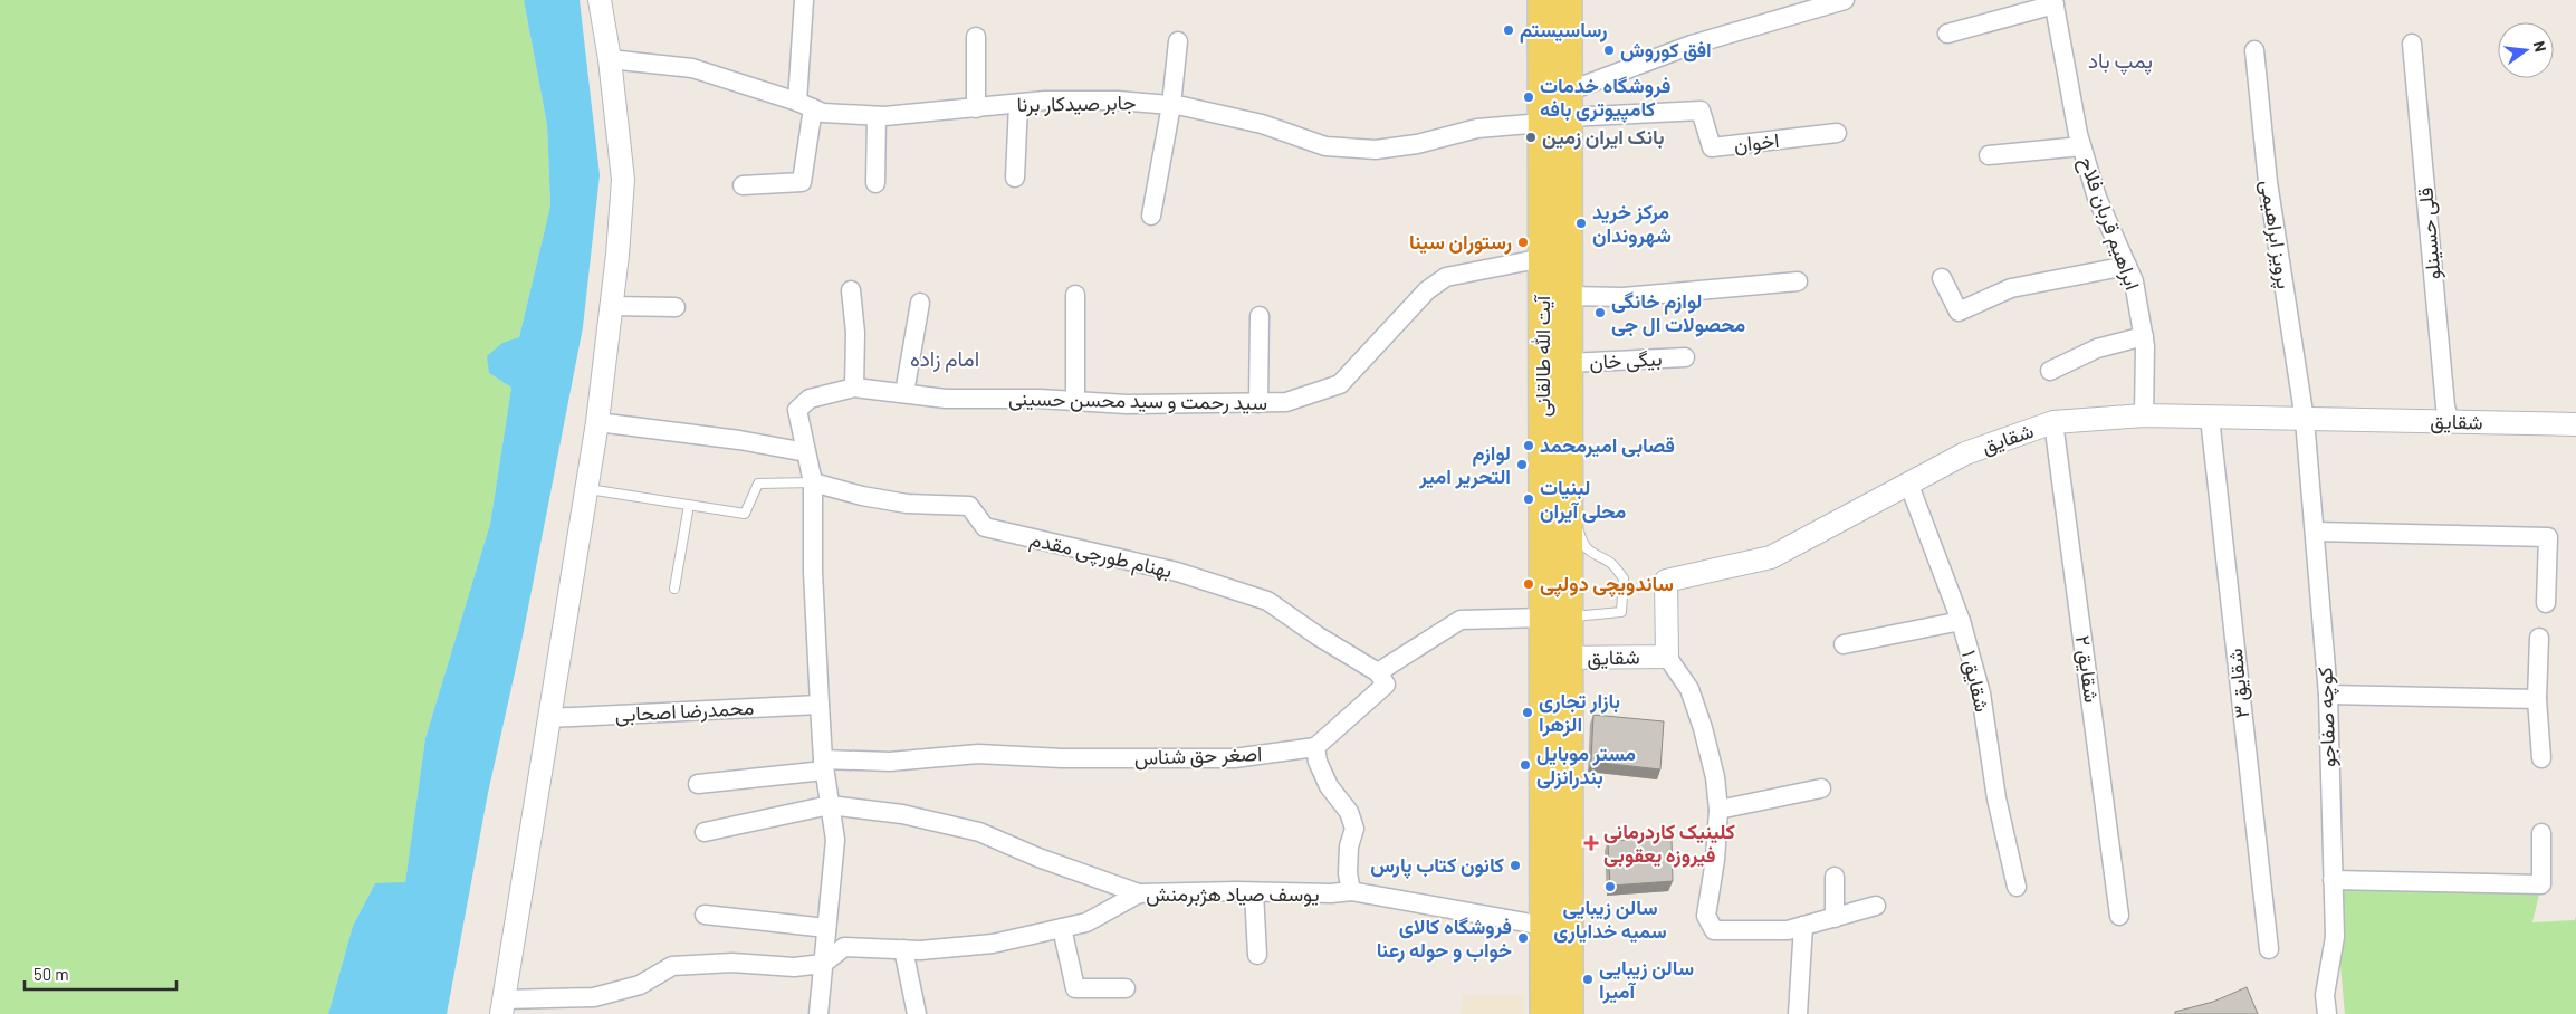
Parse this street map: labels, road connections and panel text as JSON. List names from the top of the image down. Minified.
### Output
{"streets":{"main road":["آیت الله طالقانی"],"street":["جابر صیدکار برنا","اخوان","ابراهیم قربان فلاح","قلی حسینلو","پرویز ابراهیمی","بیگی خان","سید رحمت و سید محسن حسینی","شقایق","بهنام طورچی مقدم","شقایق ۲","شقایق ۱","شقایق ۳","محمدرضا اصحابی","کوچه صفاجو","اصغر حق شناس","یوسف صیاد هژبرمنش"]},"crossings":[["جابر صیدکار برنا","اخوان"],["جابر صیدکار برنا","آیت الله طالقانی"],["اخوان","آیت الله طالقانی"],["ابراهیم قربان فلاح","شقایق"],["قلی حسینلو","شقایق"],["پرویز ابراهیمی","شقایق"],["پرویز ابراهیمی","کوچه صفاجو"],["آیت الله طالقانی","بیگی خان"],["آیت الله طالقانی","سید رحمت و سید محسن حسینی"],["آیت الله طالقانی","شقایق"],["آیت الله طالقانی","یوسف صیاد هژبرمنش"],["سید رحمت و سید محسن حسینی","بهنام طورچی مقدم"],["سید رحمت و سید محسن حسینی","محمدرضا اصحابی"],["سید رحمت و سید محسن حسینی","اصغر حق شناس"],["سید رحمت و سید محسن حسینی","یوسف صیاد هژبرمنش"],["شقایق","شقایق ۲"],["شقایق","شقایق ۱"],["شقایق","شقایق ۳"],["شقایق","کوچه صفاجو"]],"districts":["پمپ باد","امام زاده"],"places":{"other":["رساسیستم","افق کوروش","فروشگاه خدمات کامپیوتری بافه","بانک ایران زمین","مرکز خرید شهروندان","رستوران سینا","لوازم خانگی محصولات ال جی","قصابی امیرمحمد","لوازم التحریر امیر","لبنیات محلی آیران","ساندویچی دولپی","بازار تجاری الزهرا","مستر موبایل بندرانزلی","کانون کتاب پارس","سالن زیبایی سمیه خدایاری","فروشگاه کالای خواب و حوله رعنا","سالن زیبایی آمیرا"],"health":["کلینیک کاردرمانی فیروزه یعقوبی"]},"scale_bar":"50 m","north":"right"}
